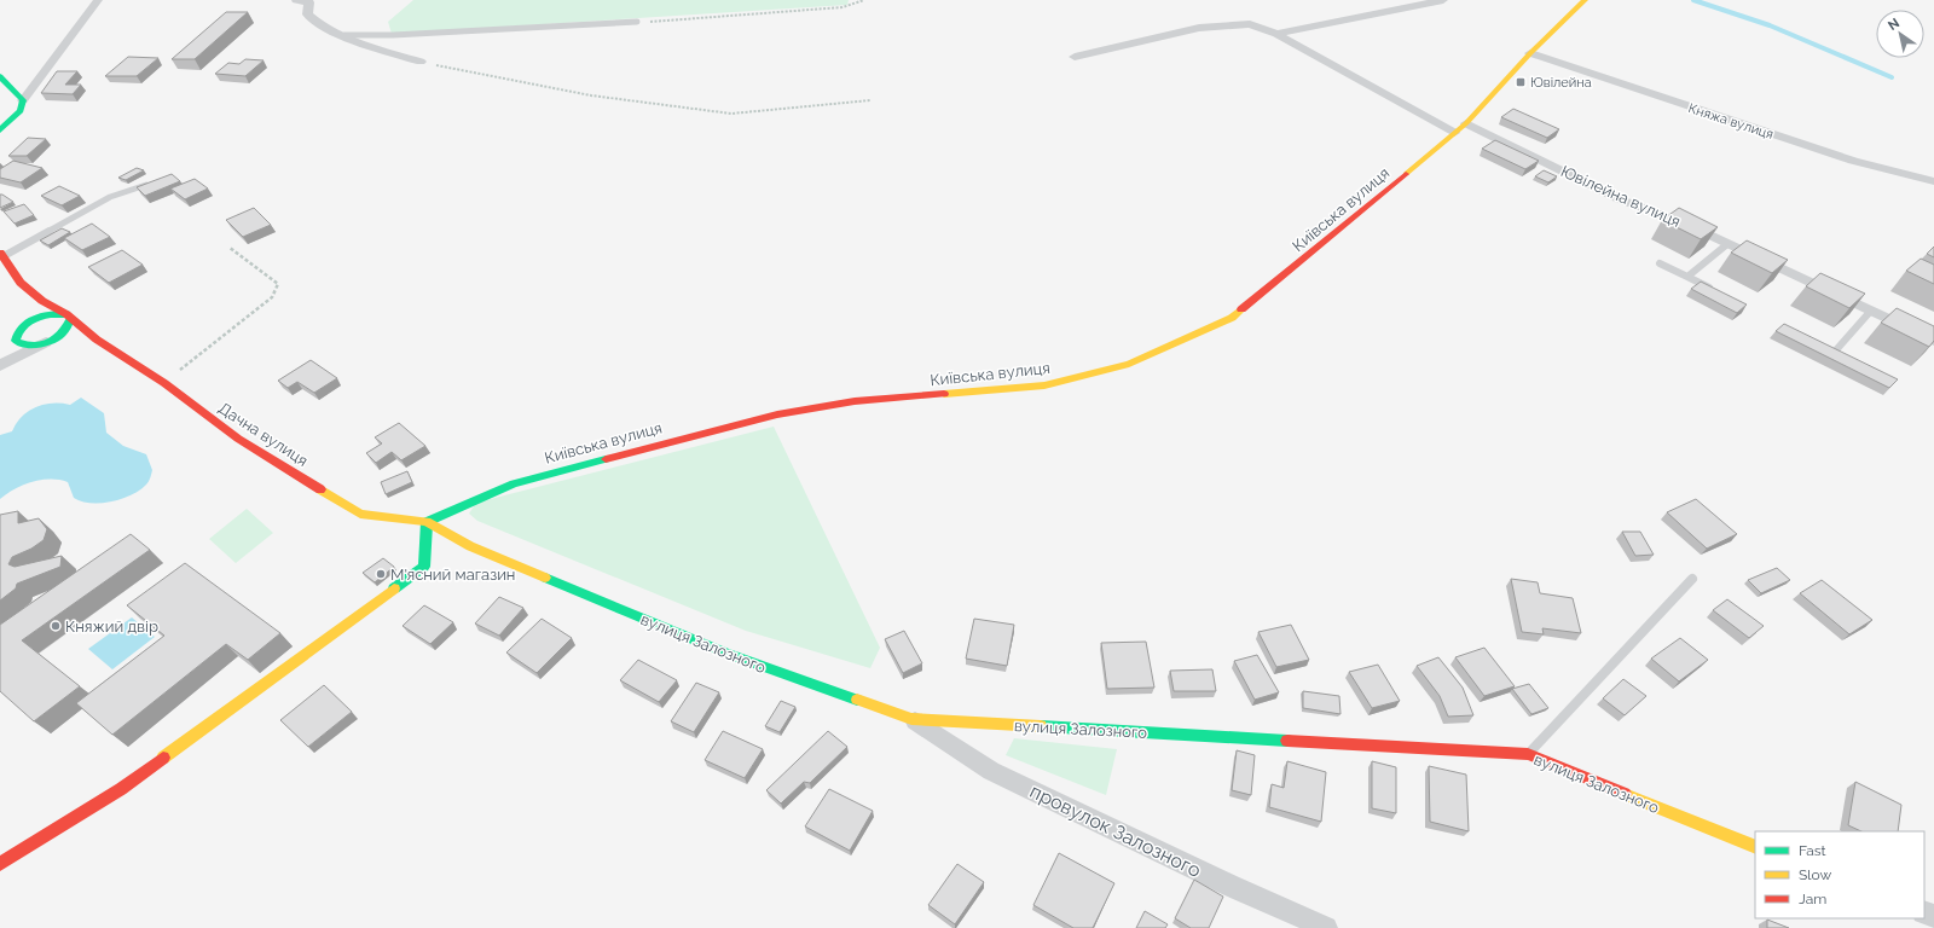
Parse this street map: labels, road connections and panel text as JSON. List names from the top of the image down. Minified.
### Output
{"streets":{"street":["Княжа вулиця","Ювілейна вулиця","Київська вулиця","Дачна вулиця","вулиця Залозного","провулок Залозного"]},"crossings":[["Княжа вулиця","Київська вулиця"],["Ювілейна вулиця","Київська вулиця"],["Київська вулиця","Дачна вулиця"],["Київська вулиця","вулиця Залозного"],["Дачна вулиця","вулиця Залозного"],["вулиця Залозного","провулок Залозного"]],"places":{"transit":["Ювілейна"],"other":["М'ясний магазин","Княжий двір"]},"legend":["Fast","Slow","Jam"],"north":"top left"}
